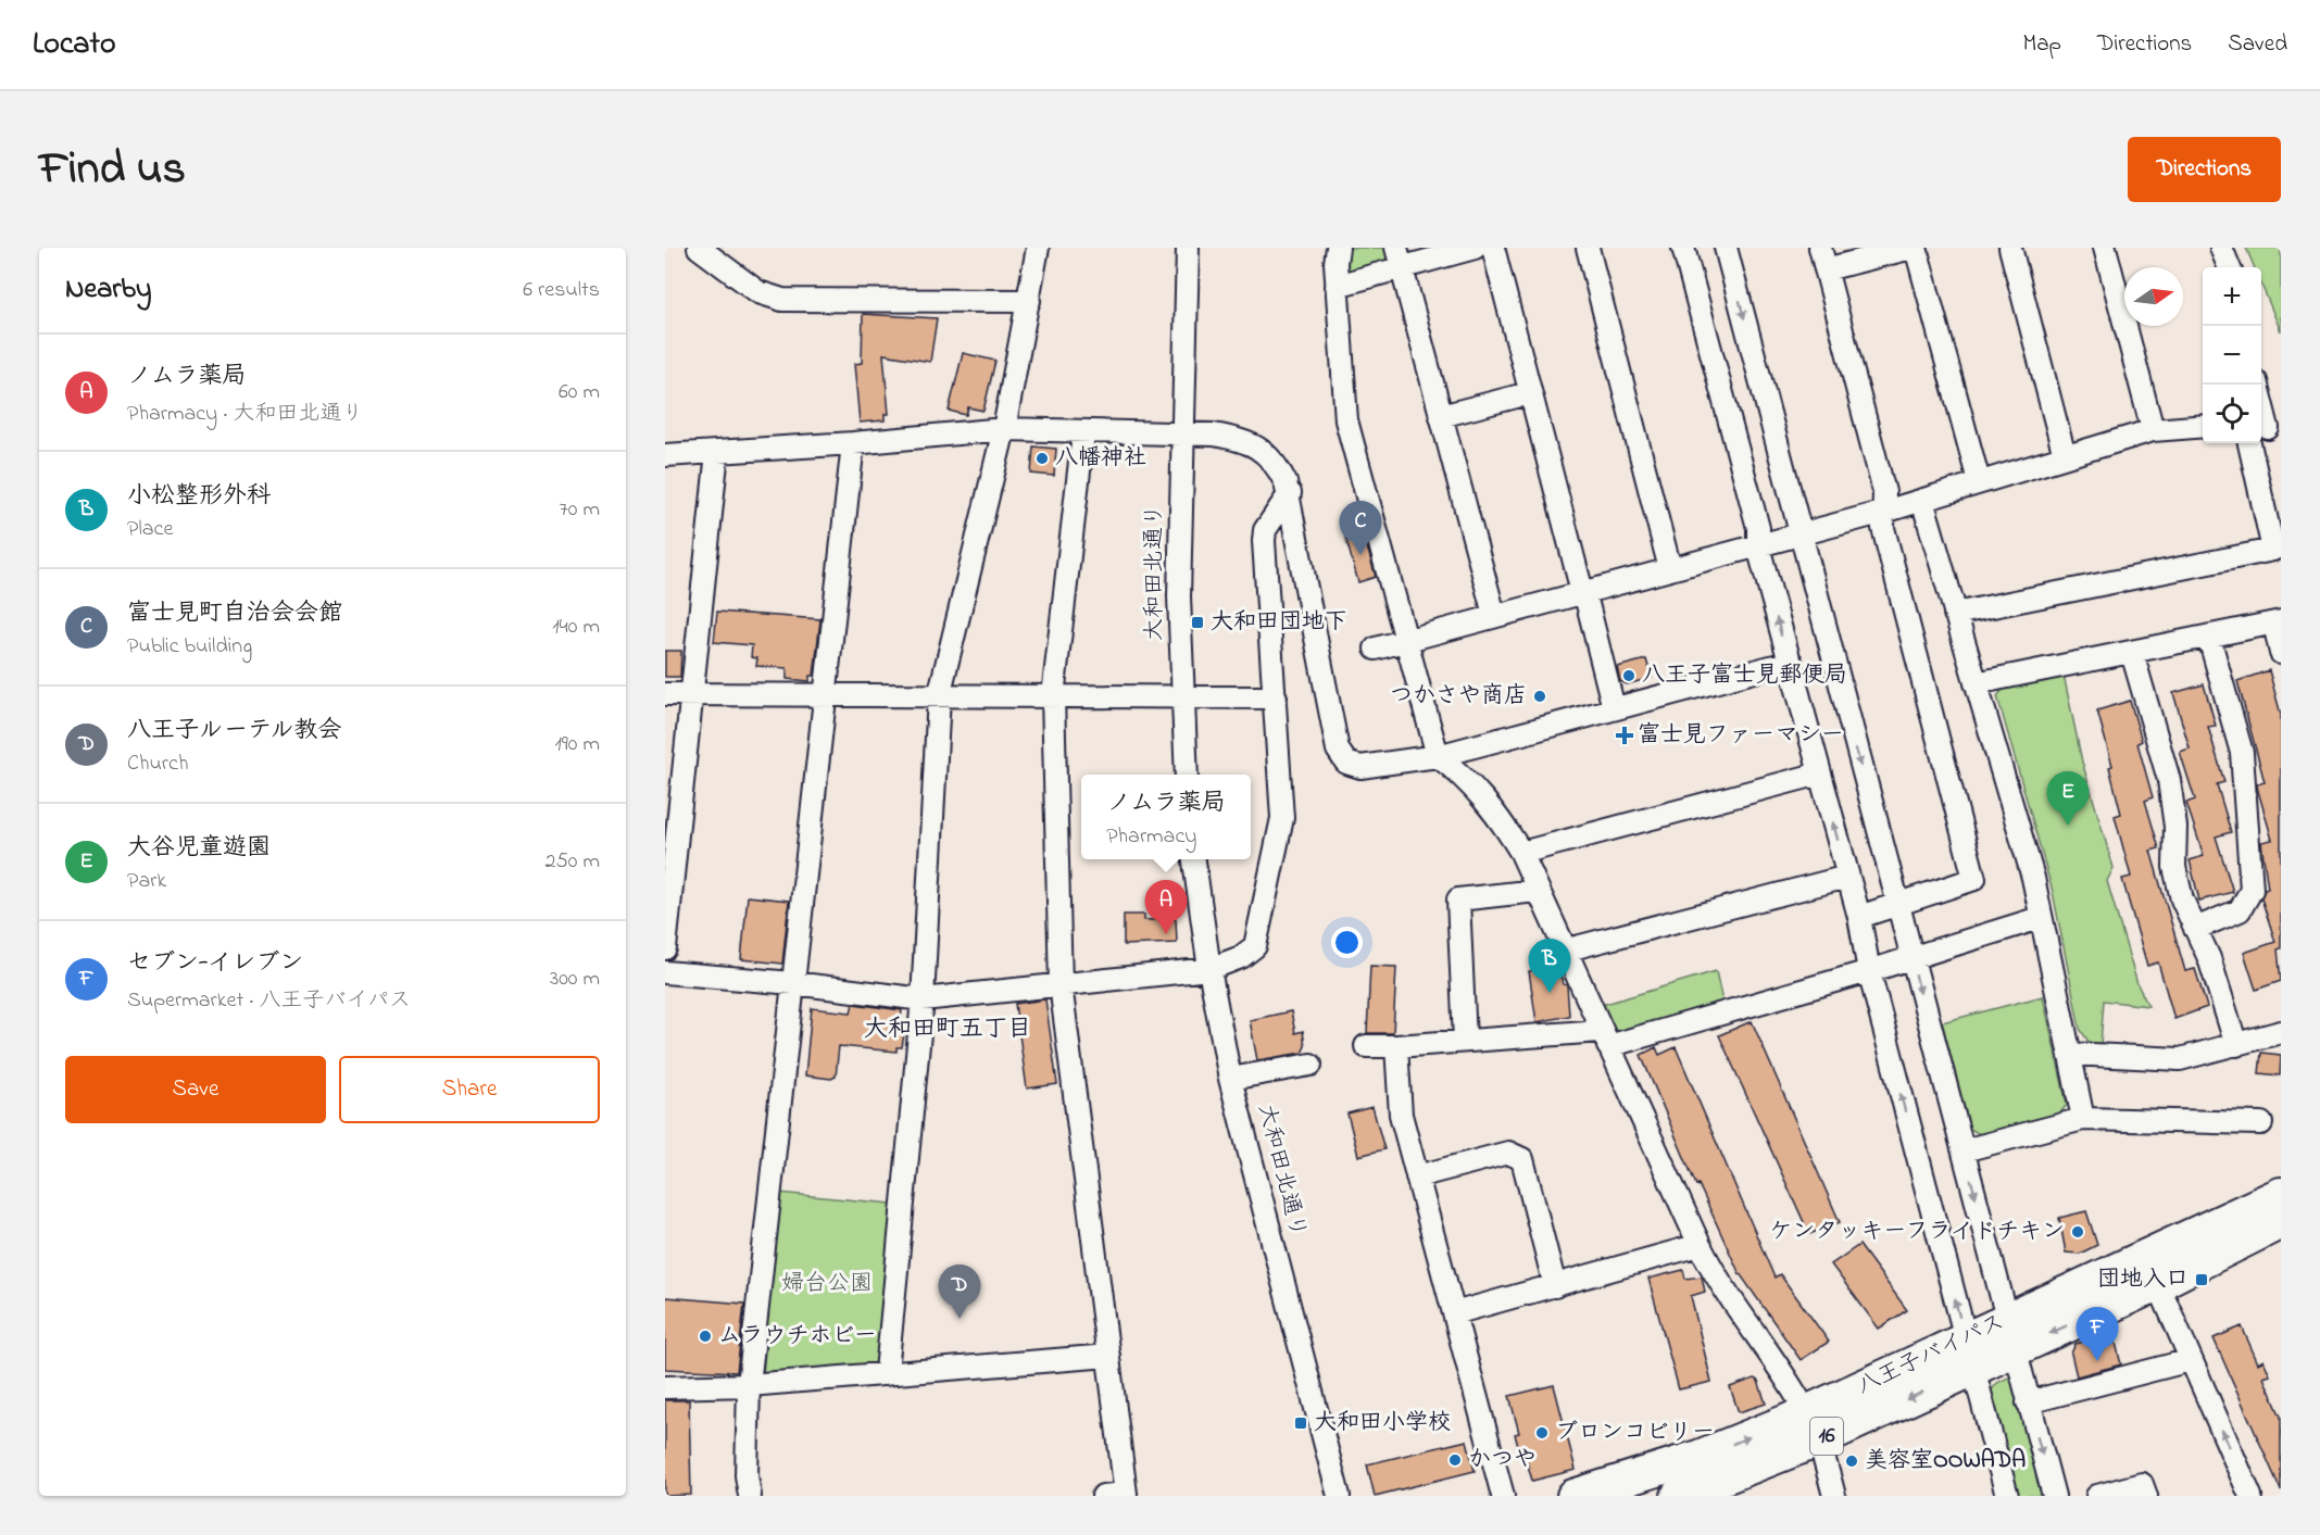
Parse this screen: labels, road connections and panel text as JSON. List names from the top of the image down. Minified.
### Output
{"streets":{"highway":["八王子バイパス","16"],"street":["大和田北通り"]},"crossings":[["八王子バイパス","16"]],"districts":["大和田町五丁目"],"parks":["婦台公園"],"places":{"other":["八幡神社","八王子富士見郵便局","つかさや商店","ケンタッキーフライドチキン","ムラウチホビー","ブロンコビリー","かつや","美容室OOWADA"],"transit":["大和田団地下","団地入口","大和田小学校"],"health":["富士見ファーマシー"]},"north":"right","page":{"header":"Locato","nav":["Map","Directions","Saved"],"title":"Find us","buttons":["Directions",["Save","Share"]],"heading":["Nearby","6 results"],"map_buttons":["+","−"],"list":[{"mark":"A","name":"ノムラ薬局","note":"Pharmacy · 大和田北通り","value":"60 m"},{"mark":"B","name":"小松整形外科","note":"Place","value":"70 m"},{"mark":"C","name":"富士見町自治会会館","note":"Public building","value":"140 m"},{"mark":"D","name":"八王子ルーテル教会","note":"Church","value":"190 m"},{"mark":"E","name":"大谷児童遊園","note":"Park","value":"250 m"},{"mark":"F","name":"セブン-イレブン","note":"Supermarket · 八王子バイパス","value":"300 m"}],"pins":["C","E","A","B","D","F"],"popup":["ノムラ薬局","Pharmacy"]}}
